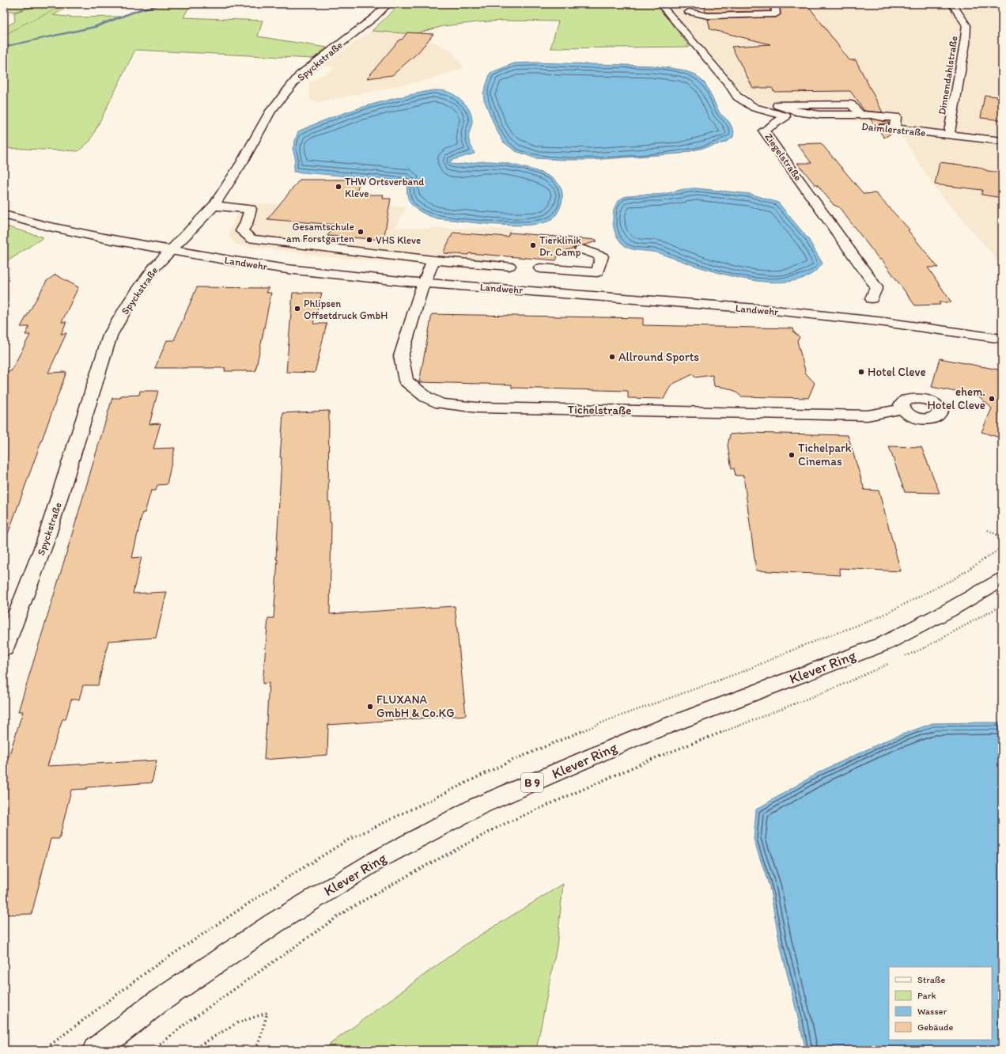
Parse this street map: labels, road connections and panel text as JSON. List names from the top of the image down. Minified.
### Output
{"streets":{"street":["Spyckstraße","Dinnendahlstraße","Daimlerstraße","Ziegelstraße","Landwehr","Tichelstraße","Klever Ring","B 9"]},"crossings":[["Spyckstraße","Landwehr"],["Dinnendahlstraße","Daimlerstraße"],["Daimlerstraße","Ziegelstraße"],["Landwehr","Tichelstraße"]],"places":["THW Ortsverband Kleve","Gesamtschule am Forstgarten","VHS Kleve","Tierklinik Dr. Camp","Phlipsen Offsetdruck GmbH","Allround Sports","Hotel Cleve","ehem. Hotel Cleve","Tichelpark Cinemas","FLUXANA GmbH & Co.KG"],"legend":["Straße","Park","Wasser","Gebäude"]}
